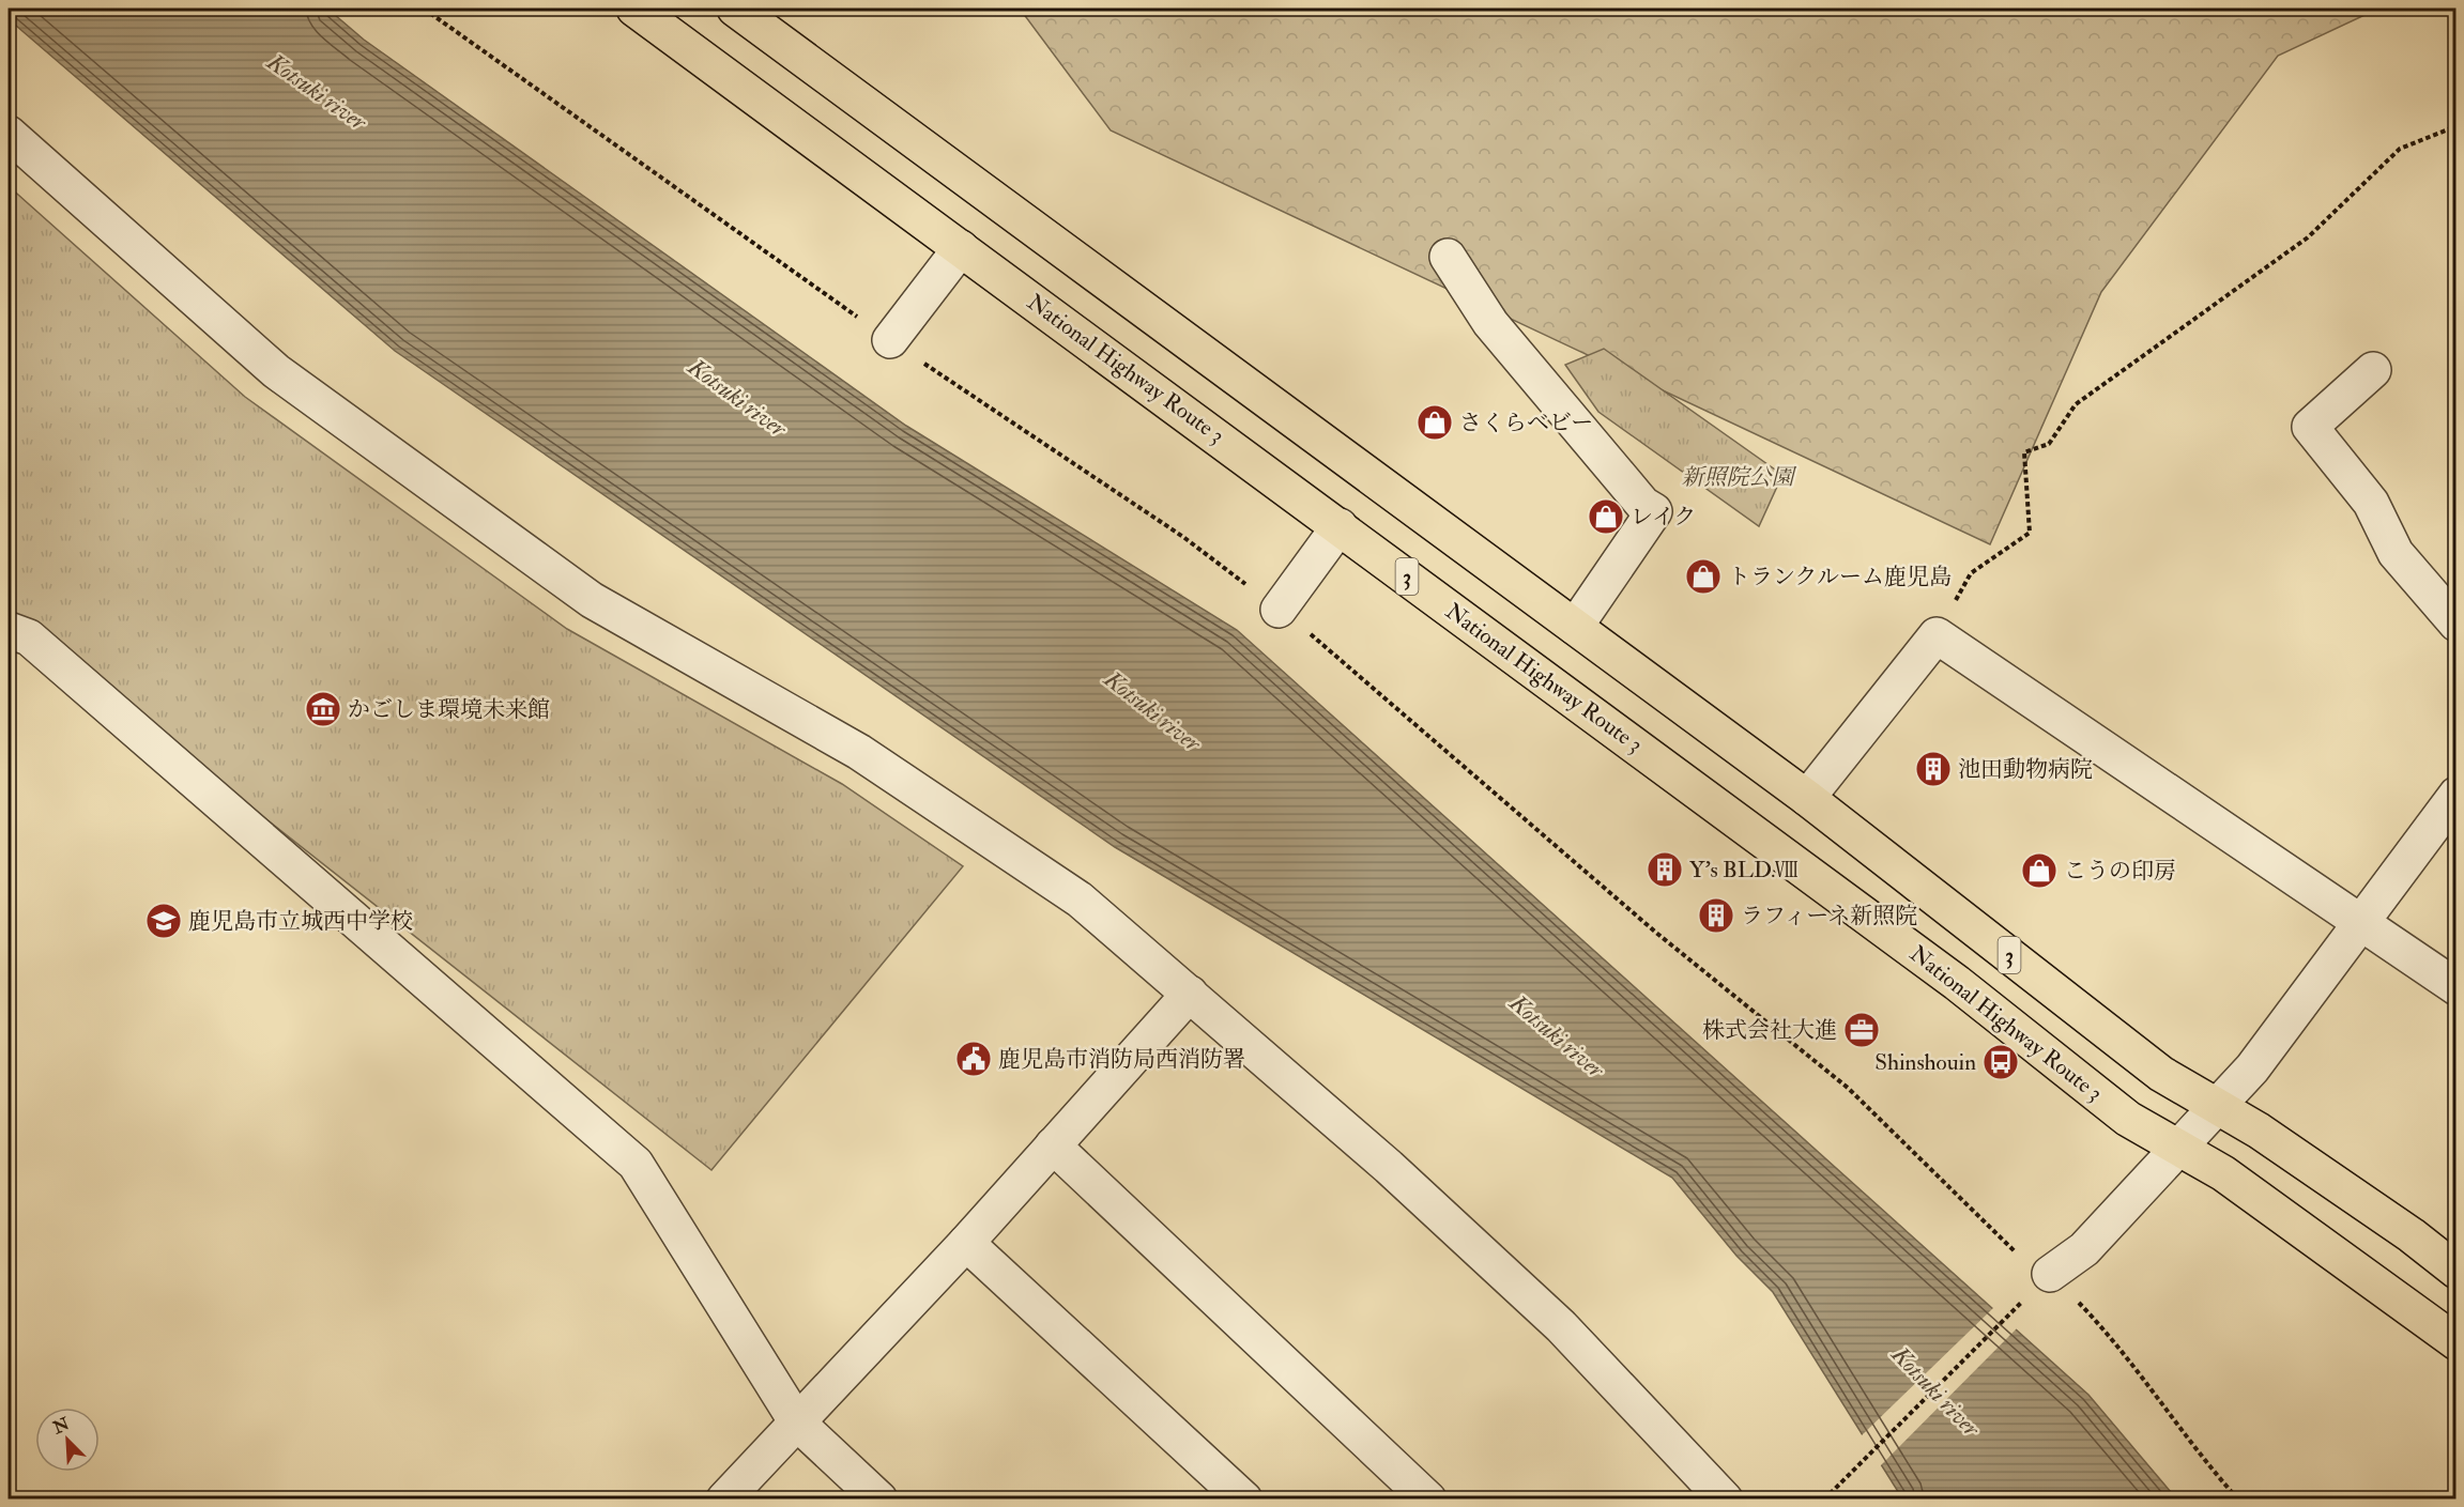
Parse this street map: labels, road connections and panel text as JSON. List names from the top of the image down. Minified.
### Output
{"streets":{"highway":["National Highway Route 3","3"]},"water":["Kotsuki river"],"parks":["新照院公園"],"places":{"shop":["さくらベビー","レイク","トランクルーム鹿児島","こうの印房"],"museum":["かごしま環境未来館"],"building":["池田動物病院","Y's BLD.Ⅷ","ラフィーネ新照院"],"school or university":["鹿児島市立城西中学校"],"office":["株式会社大進"],"public building":["鹿児島市消防局西消防署"],"bus stop":["Shinshouin"]},"north":"top left"}
